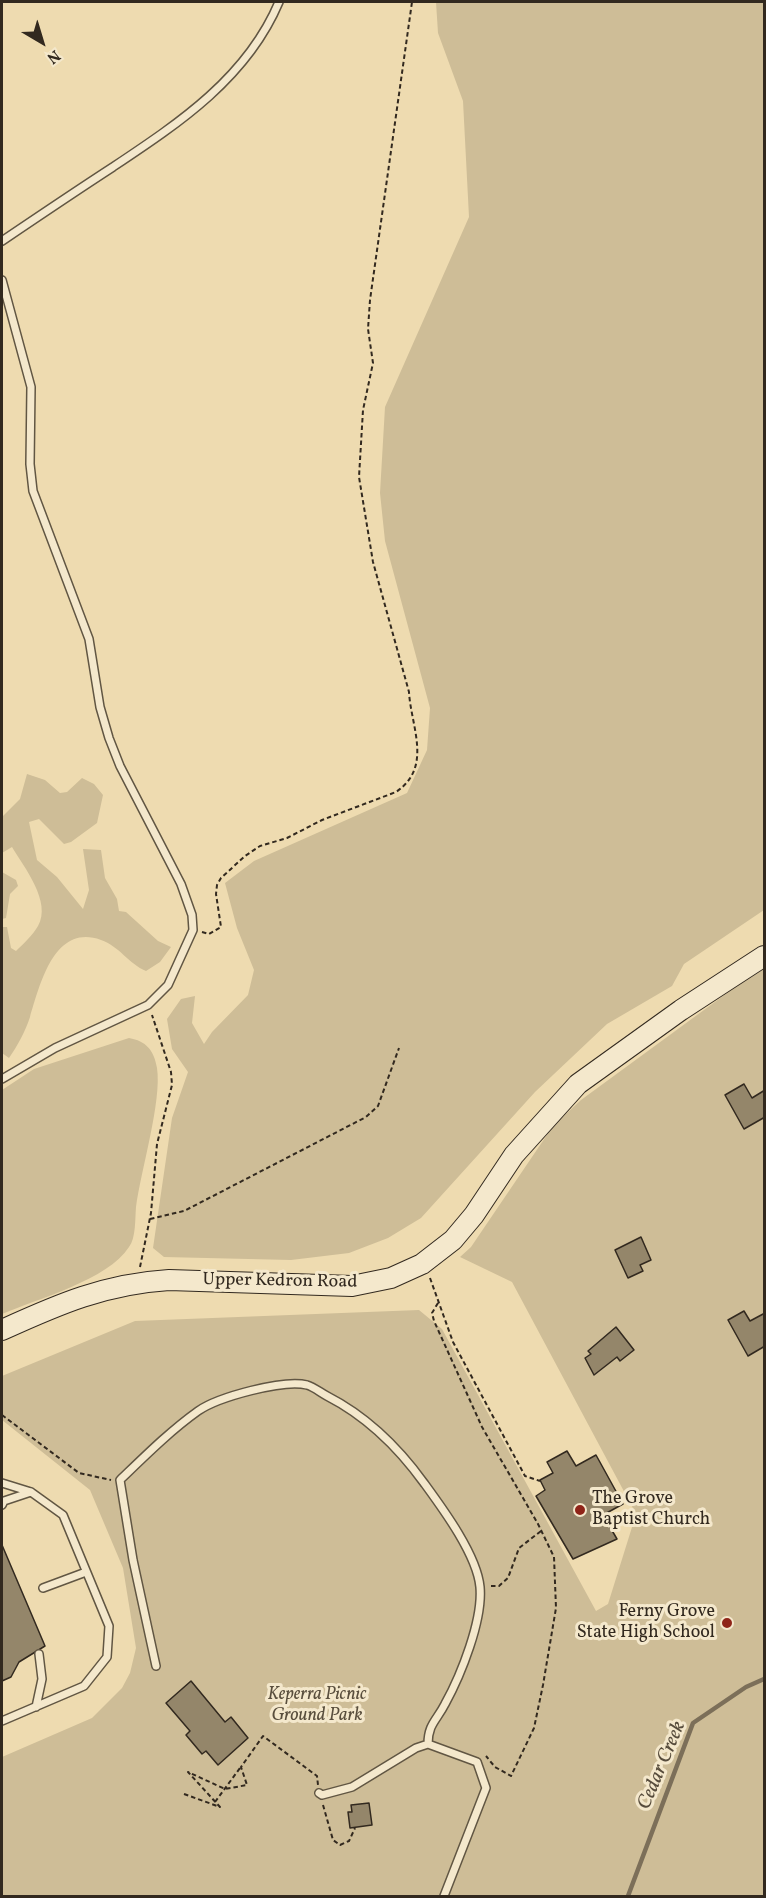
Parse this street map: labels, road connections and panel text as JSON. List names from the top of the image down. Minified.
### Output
{"streets":{"main road":["Upper Kedron Road"]},"water":["Cedar Creek"],"parks":["Keperra Picnic Ground Park"],"places":["The Grove Baptist Church","Ferny Grove State High School"],"north":"bottom right"}
